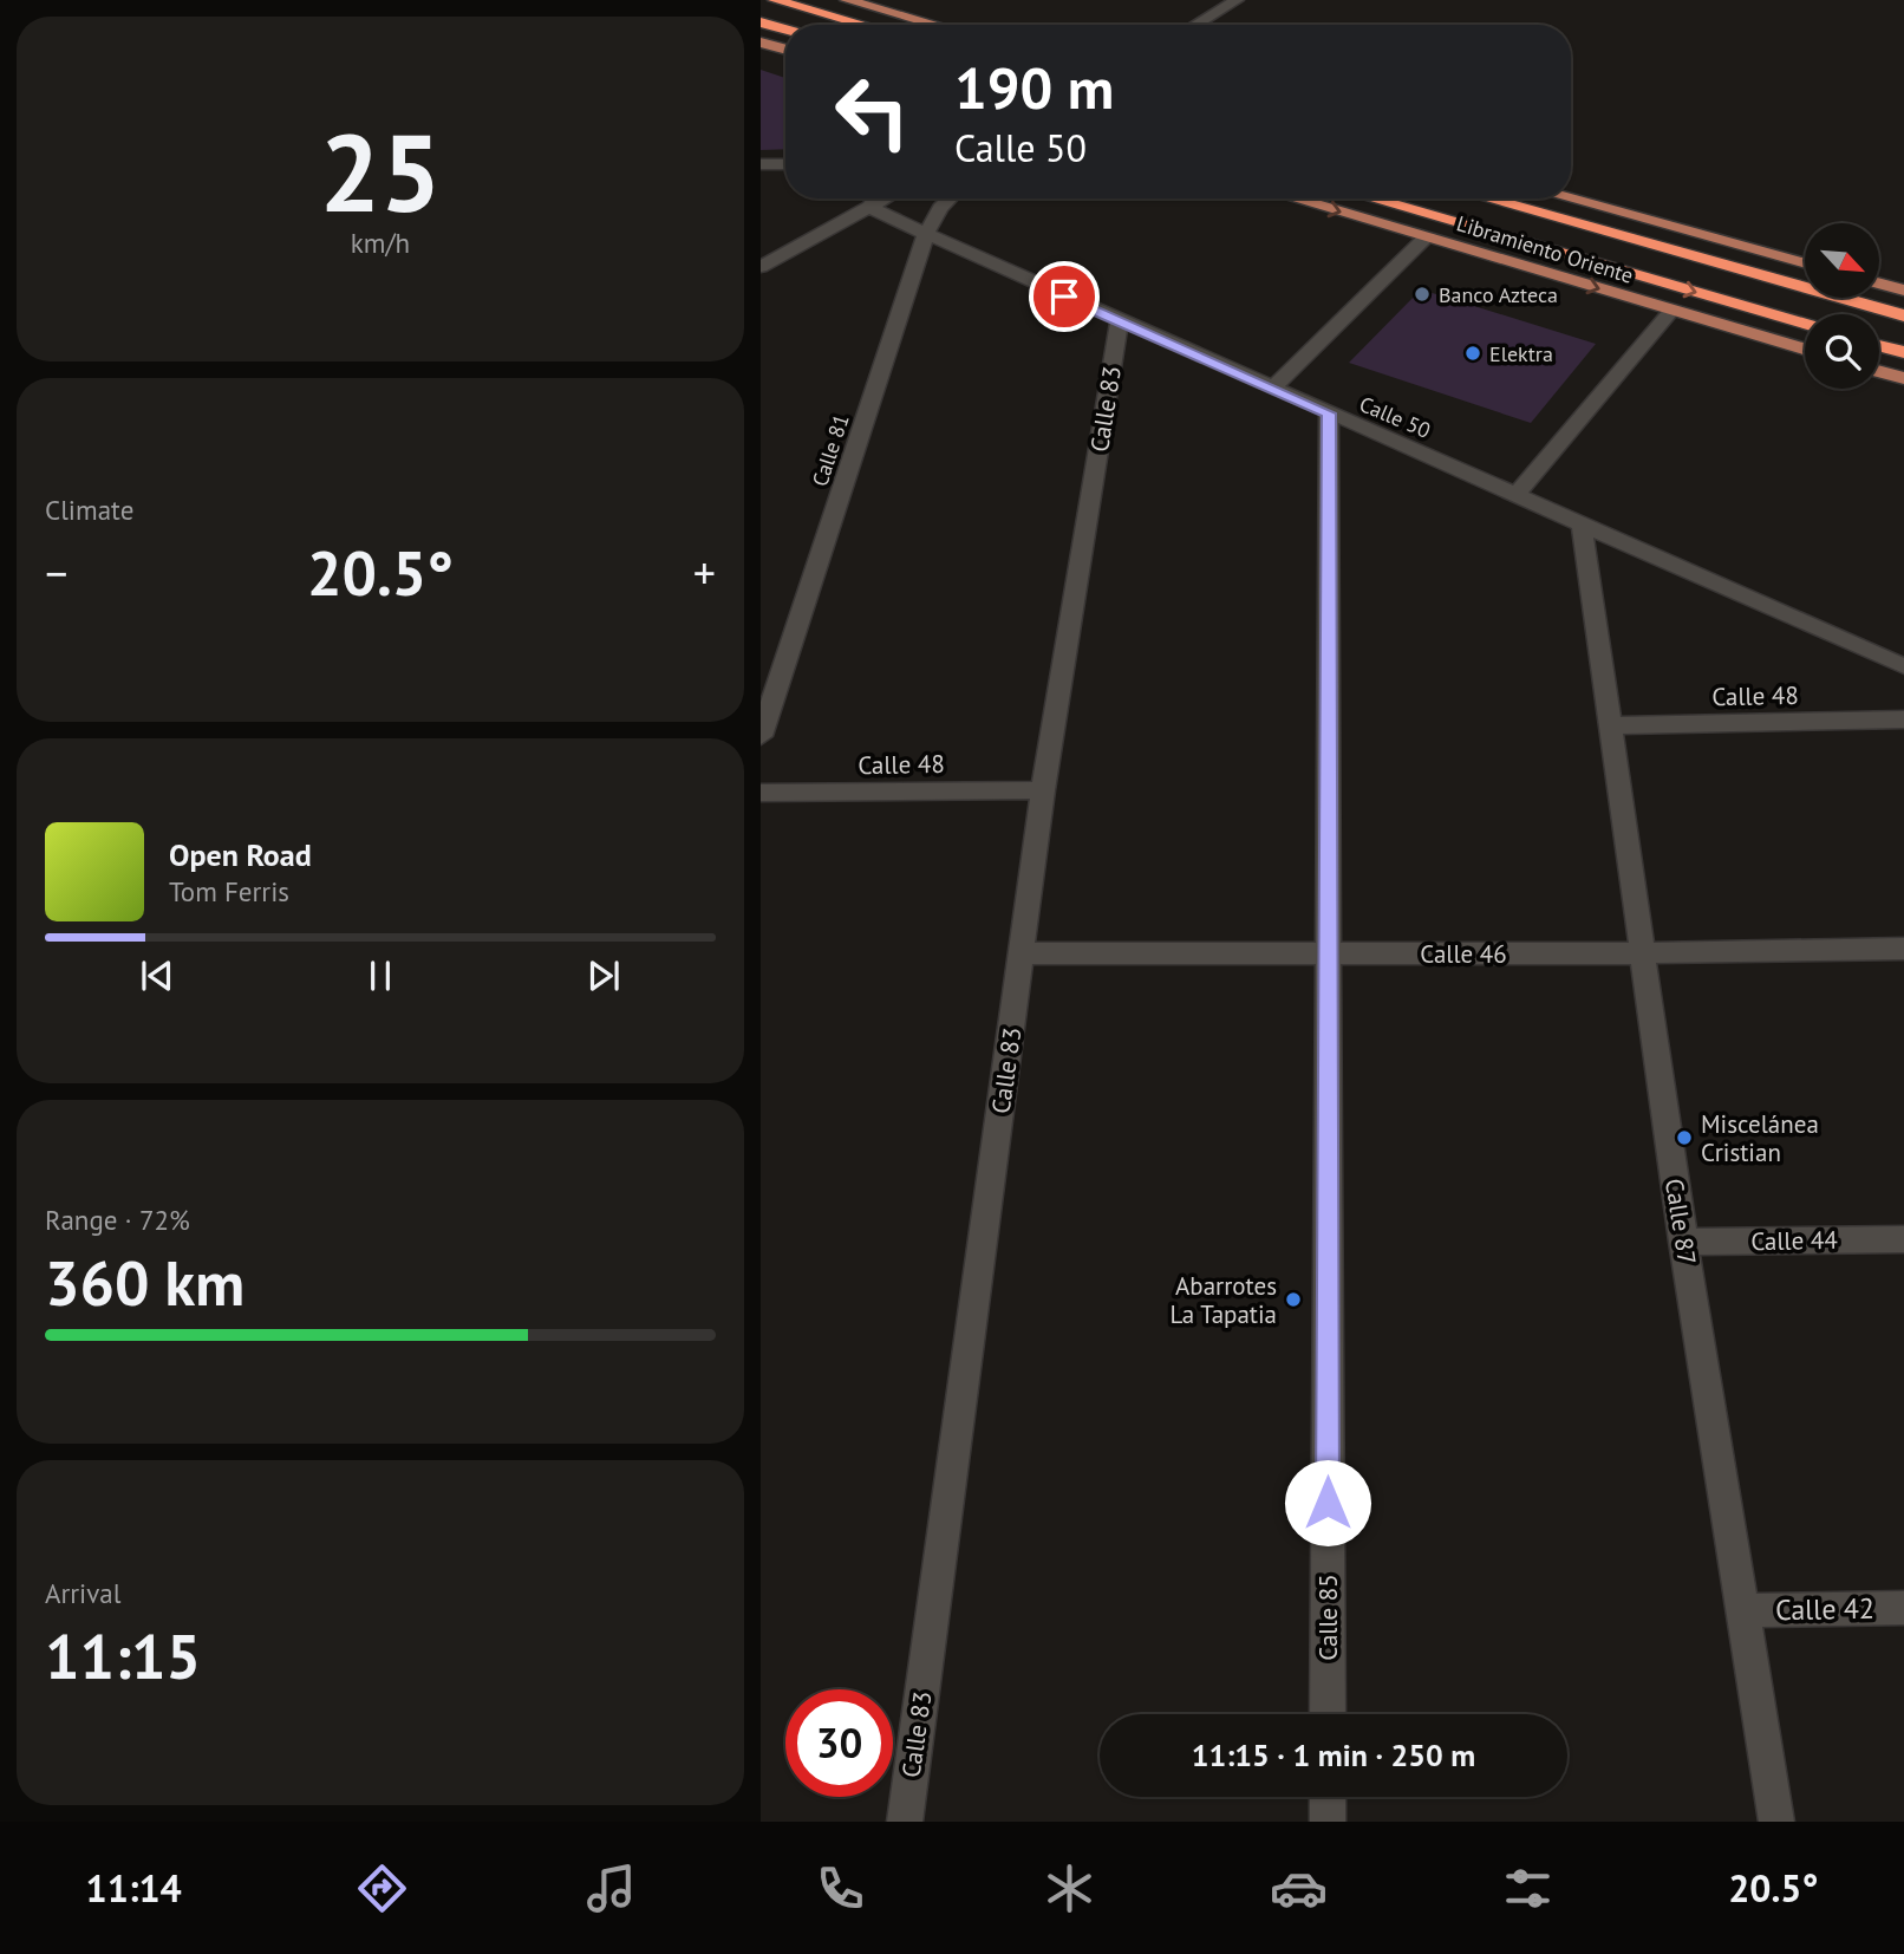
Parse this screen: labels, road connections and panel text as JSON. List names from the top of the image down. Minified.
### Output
{"streets":{"highway":["Libramiento Oriente"],"street":["Calle 83","Calle 50","Calle 81","Calle 48","Calle 46","Calle 87","Calle 44","Calle 42","Calle 85"]},"crossings":[["Calle 83","Calle 50"],["Calle 83","Calle 48"],["Calle 83","Calle 46"],["Calle 50","Calle 81"],["Calle 50","Calle 87"],["Calle 50","Calle 85"],["Calle 48","Calle 87"],["Calle 46","Calle 87"],["Calle 46","Calle 85"],["Calle 87","Calle 44"],["Calle 87","Calle 42"]],"places":["Banco Azteca","Elektra","Miscelánea Cristian","Abarrotes La Tapatia"],"north":"bottom right","page":{"tile":[["25","km/h"],"Climate",["Range · 72%","360 km"],["Arrival","11:15"]],"turn":["190 m","Calle 50"],"heat":["−","20.5°","+"],"song":["Open Road","Tom Ferris"],"limit":"30","trip":"11:15 · 1 min · 250 m","tabs":["11:14","20.5°"]}}
